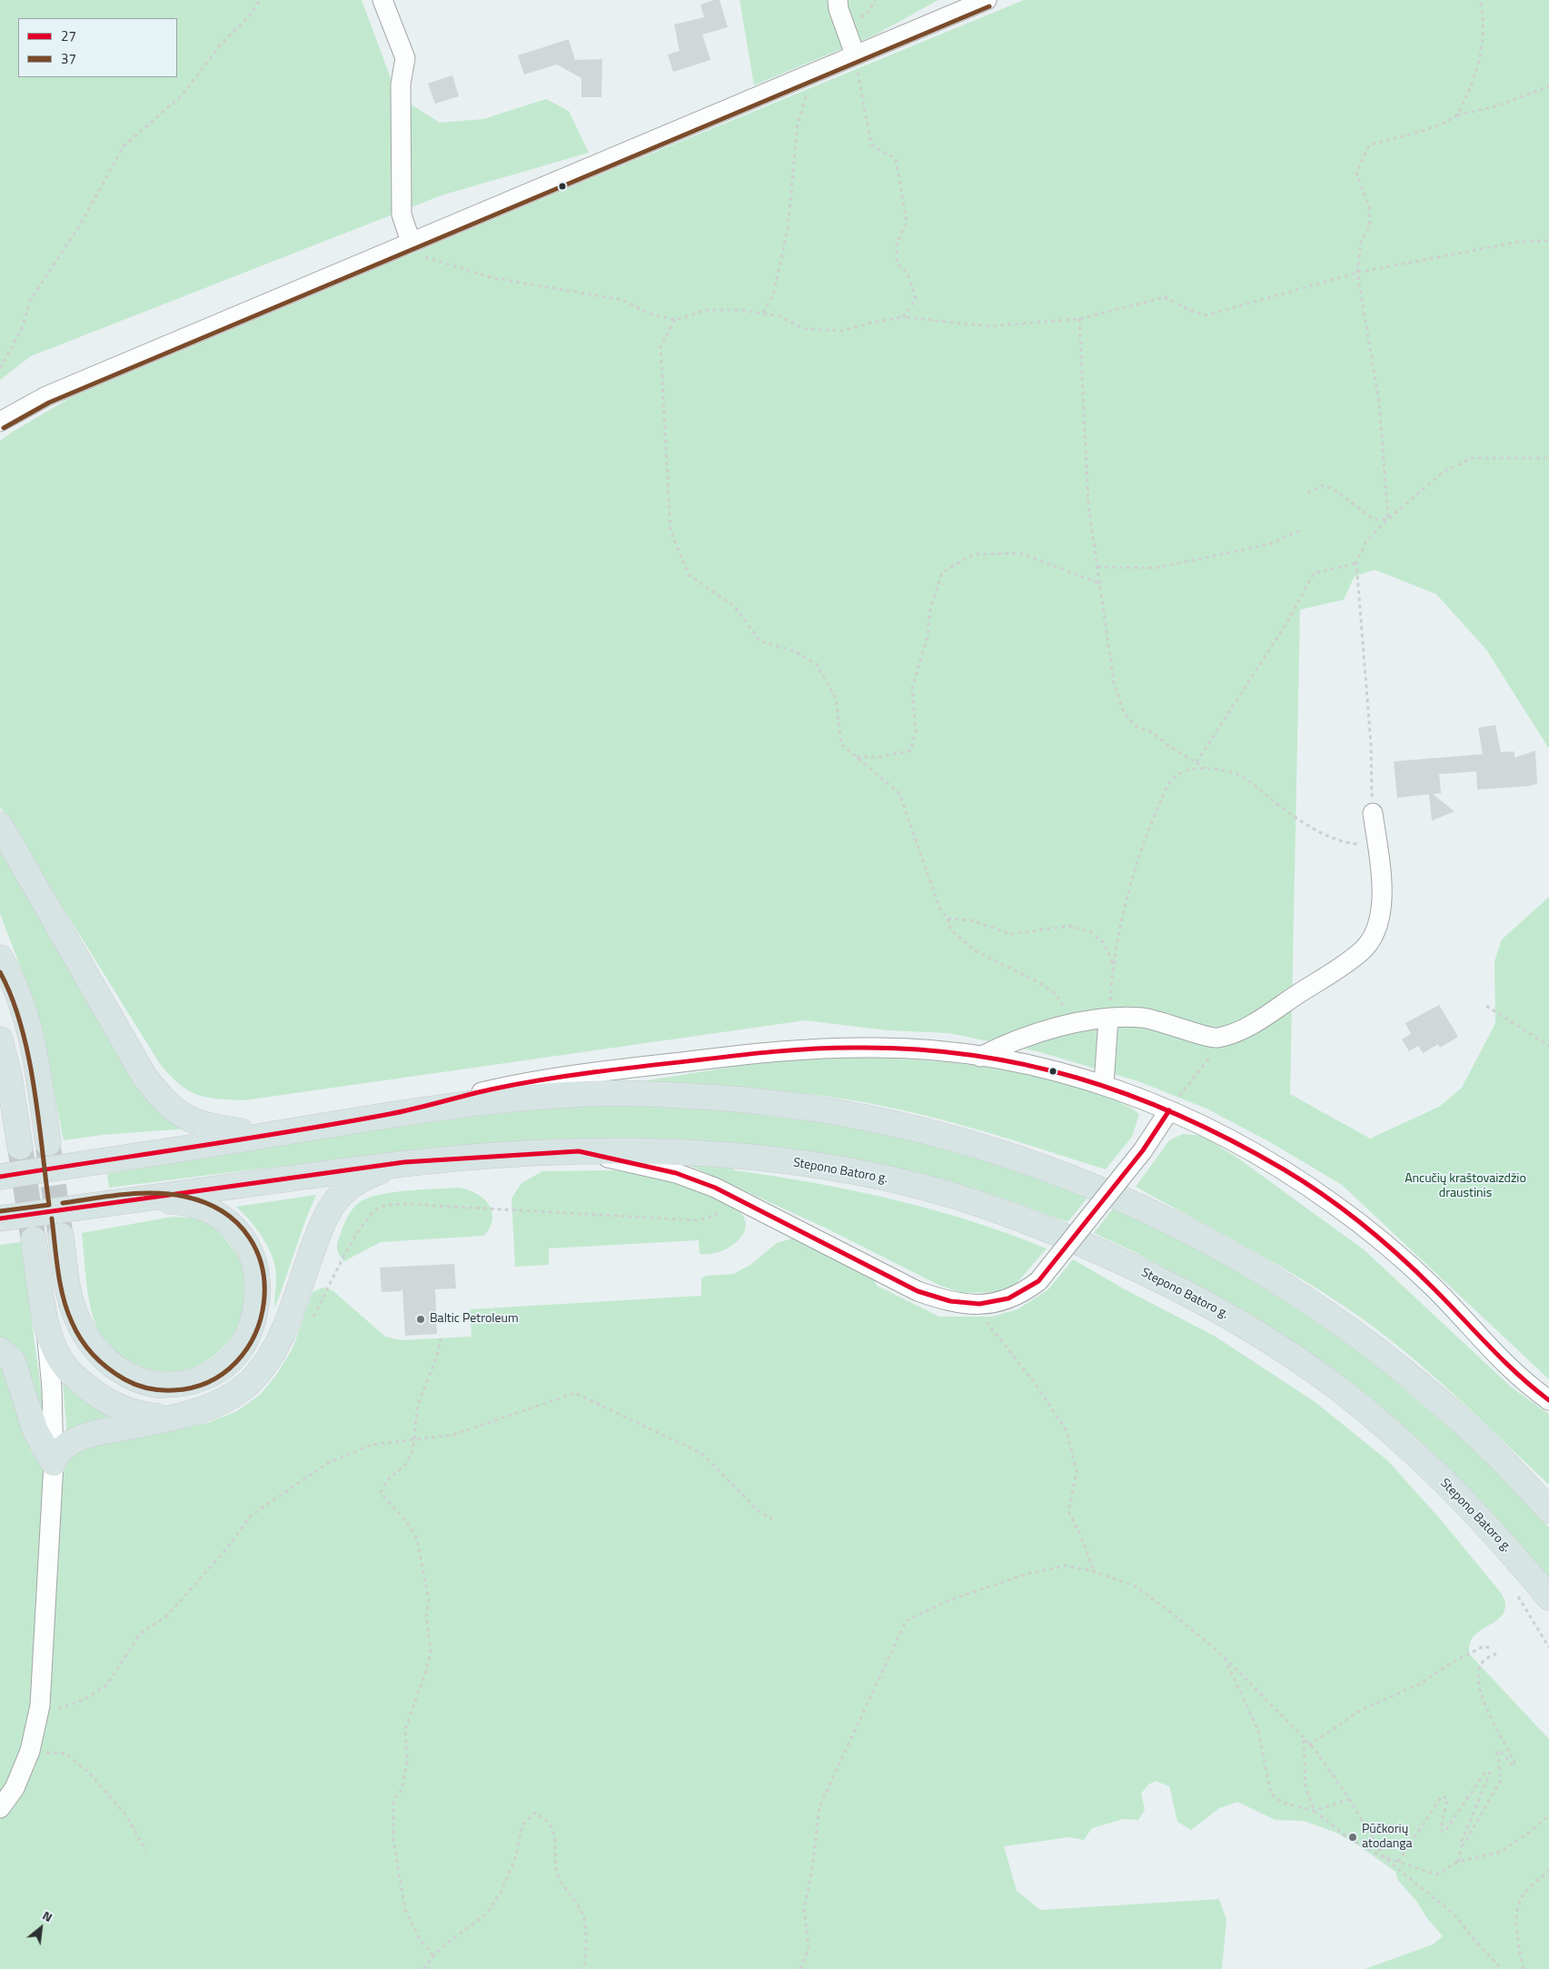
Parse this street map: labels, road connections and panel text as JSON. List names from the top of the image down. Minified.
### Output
{"streets":{"main road":["Stepono Batoro g."]},"parks":["Ancučių kraštovaizdžio draustinis"],"places":["Baltic Petroleum","Pūčkorių atodanga"],"lines":["transit line 37","transit line 27"],"legend":["27","37"],"north":"top right"}
